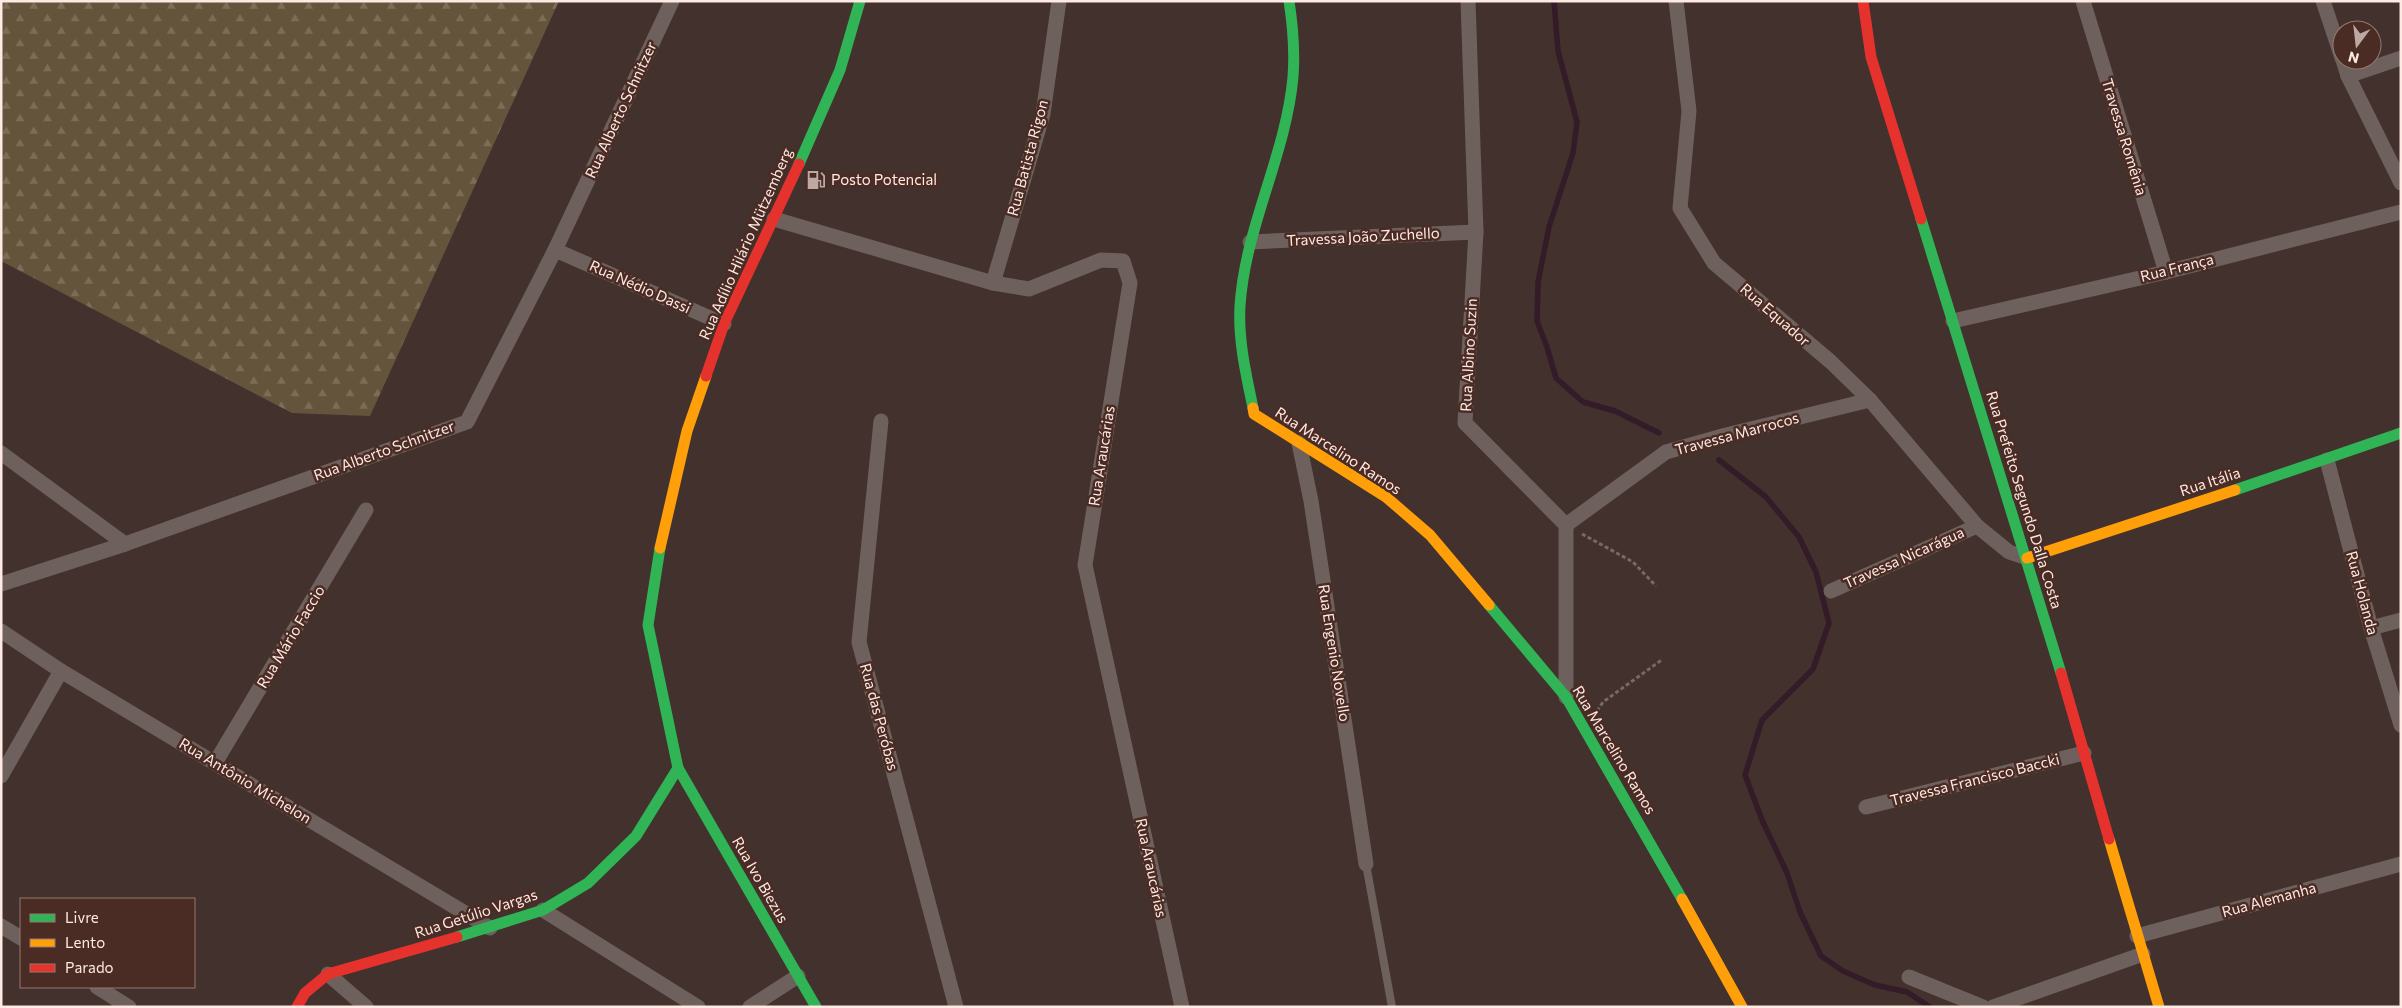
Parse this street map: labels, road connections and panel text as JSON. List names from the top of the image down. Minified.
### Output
{"streets":{"main road":["Rua Adílio Hilário Mützemberg","Rua Marcelino Ramos","Rua Itália","Rua Prefeito Segundo Dalla Costa","Rua Ivo Biezus","Rua Getúlio Vargas"],"street":["Rua Alberto Schnitzer","Travessa Romênia","Rua Batista Rigon","Travessa João Zuchello","Rua França","Rua Nédio Dassi","Rua Equador","Rua Albino Suzin","Travessa Marrocos","Rua Araucárias","Travessa Nicarágua","Rua Holanda","Rua Mário Faccio","Rua Engenio Novello","Rua das Peróbas","Travessa Francisco Baccki","Rua Antônio Michelon","Rua Alemanha"]},"crossings":[["Rua Alberto Schnitzer","Rua Nédio Dassi"],["Travessa Romênia","Rua França"],["Rua Batista Rigon","Rua Araucárias"],["Travessa João Zuchello","Rua Albino Suzin"],["Travessa João Zuchello","Rua Marcelino Ramos"],["Rua Adílio Hilário Mützemberg","Rua Nédio Dassi"],["Rua Adílio Hilário Mützemberg","Rua Araucárias"],["Rua Adílio Hilário Mützemberg","Rua Ivo Biezus"],["Rua Adílio Hilário Mützemberg","Rua Getúlio Vargas"],["Rua França","Rua Prefeito Segundo Dalla Costa"],["Rua Equador","Travessa Marrocos"],["Rua Equador","Rua Itália"],["Rua Equador","Rua Prefeito Segundo Dalla Costa"],["Rua Equador","Travessa Nicarágua"],["Rua Albino Suzin","Travessa Marrocos"],["Rua Marcelino Ramos","Rua Engenio Novello"],["Rua Itália","Rua Prefeito Segundo Dalla Costa"],["Rua Itália","Rua Holanda"],["Rua Prefeito Segundo Dalla Costa","Travessa Francisco Baccki"],["Rua Prefeito Segundo Dalla Costa","Rua Alemanha"],["Rua Mário Faccio","Rua Antônio Michelon"],["Rua Antônio Michelon","Rua Getúlio Vargas"],["Rua Ivo Biezus","Rua Getúlio Vargas"]],"places":{"fuel station":["Posto Potencial"]},"legend":["Livre","Lento","Parado"],"north":"bottom"}
